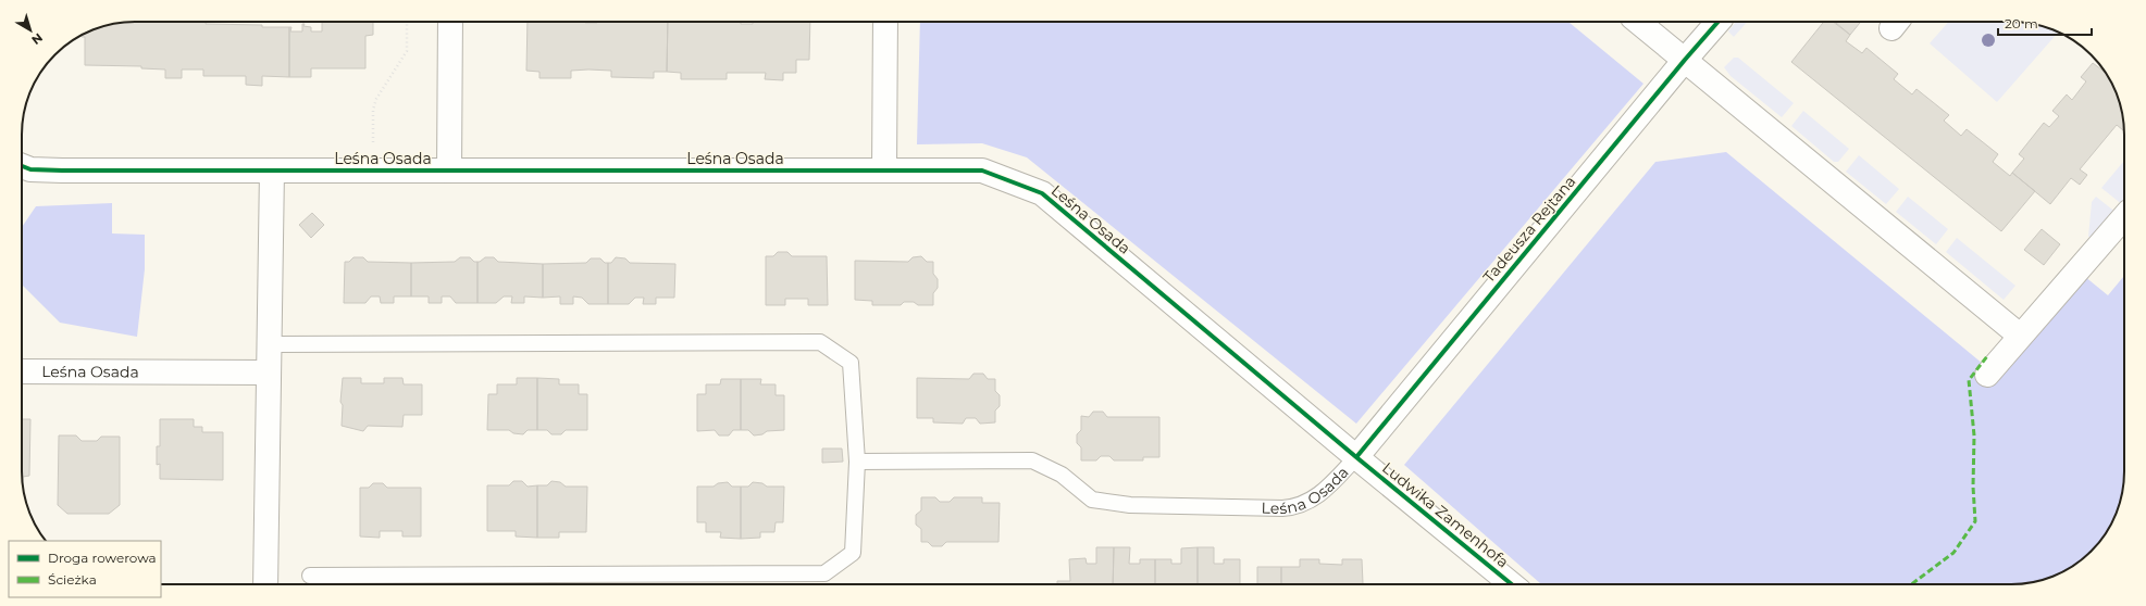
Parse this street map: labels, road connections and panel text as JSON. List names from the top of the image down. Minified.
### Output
{"streets":{"street":["Leśna Osada","Tadeusza Rejtana","Ludwika Zamenhofa"]},"crossings":[["Leśna Osada","Tadeusza Rejtana"],["Leśna Osada","Ludwika Zamenhofa"],["Tadeusza Rejtana","Ludwika Zamenhofa"]],"legend":["Droga rowerowa","Ścieżka"],"scale_bar":"20 m","north":"bottom right"}
